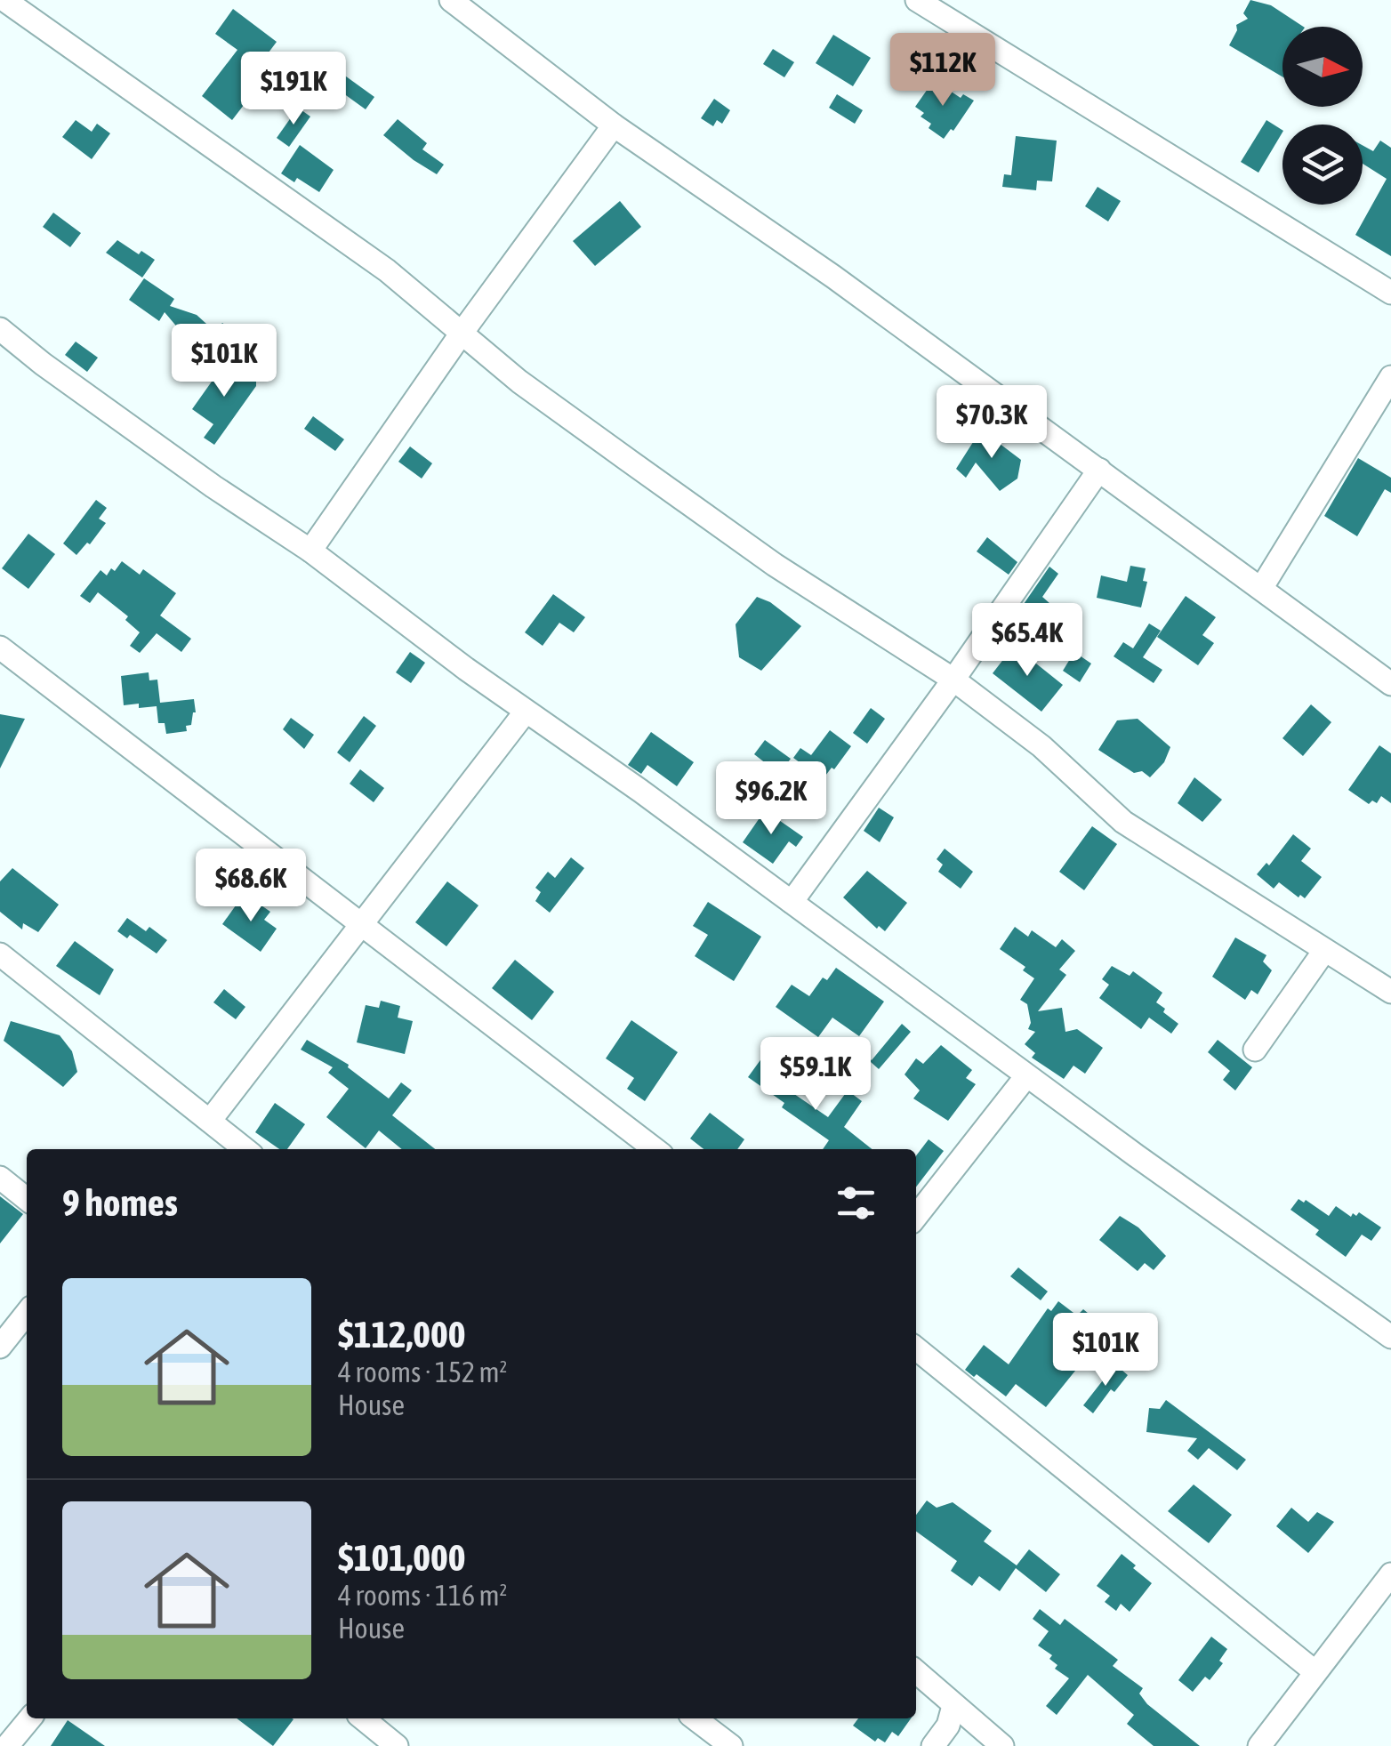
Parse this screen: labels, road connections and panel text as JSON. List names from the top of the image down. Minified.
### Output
{"north":"right","page":{"price":["$112K","$191K","$101K","$70.3K","$65.4K","$96.2K","$68.6K","$59.1K","$101K"],"heading":"9 homes","list":[{"name":"$112,000","note":"4 rooms · 152 m² · House"},{"name":"$101,000","note":"4 rooms · 116 m² · House"}]}}
